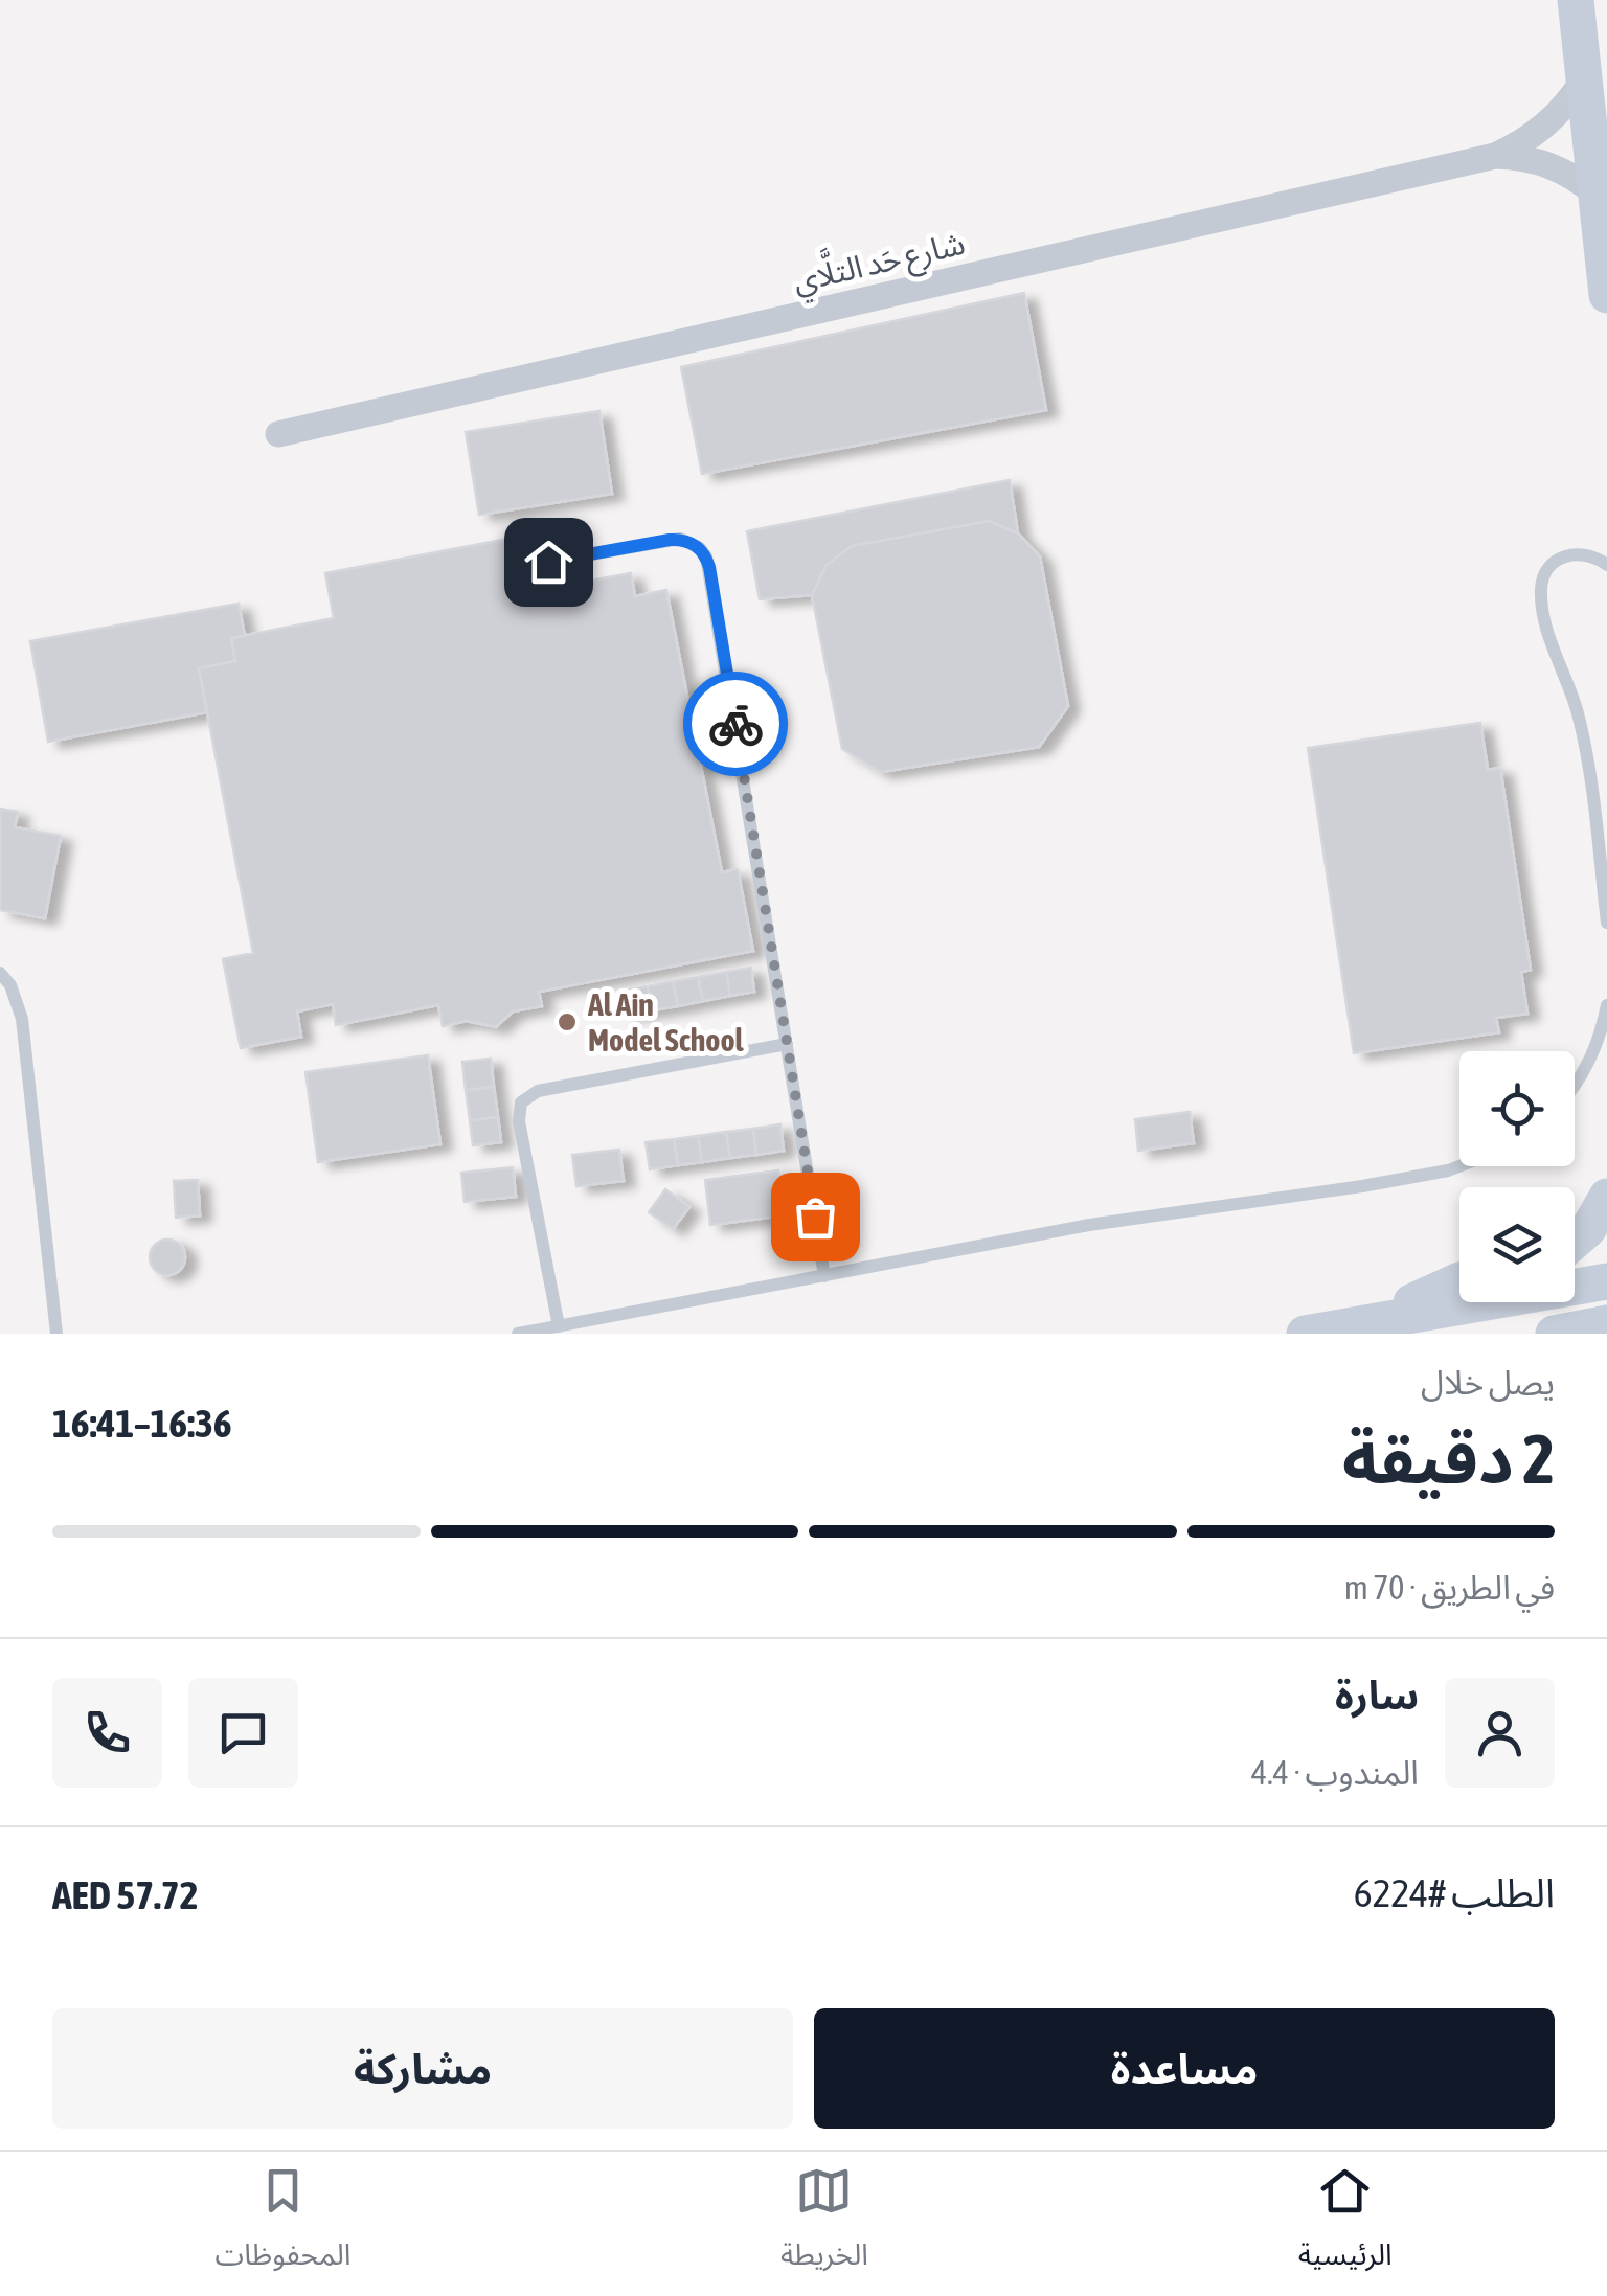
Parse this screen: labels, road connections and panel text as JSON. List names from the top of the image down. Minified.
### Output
{"streets":{"street":["شارع حَد التلَّاي"]},"places":["Al Ain Model School"],"page":{"heading":["2 دقيقة","يصل خلال","16:36–16:41"],"panel":["سارة","المندوب · 4.4","الطلب #6224","AED 57.72"],"bar":"في الطريق · 70 m","buttons":["مساعدة","مشاركة"],"tabs":["الرئيسية","الخريطة","المحفوظات"]}}
